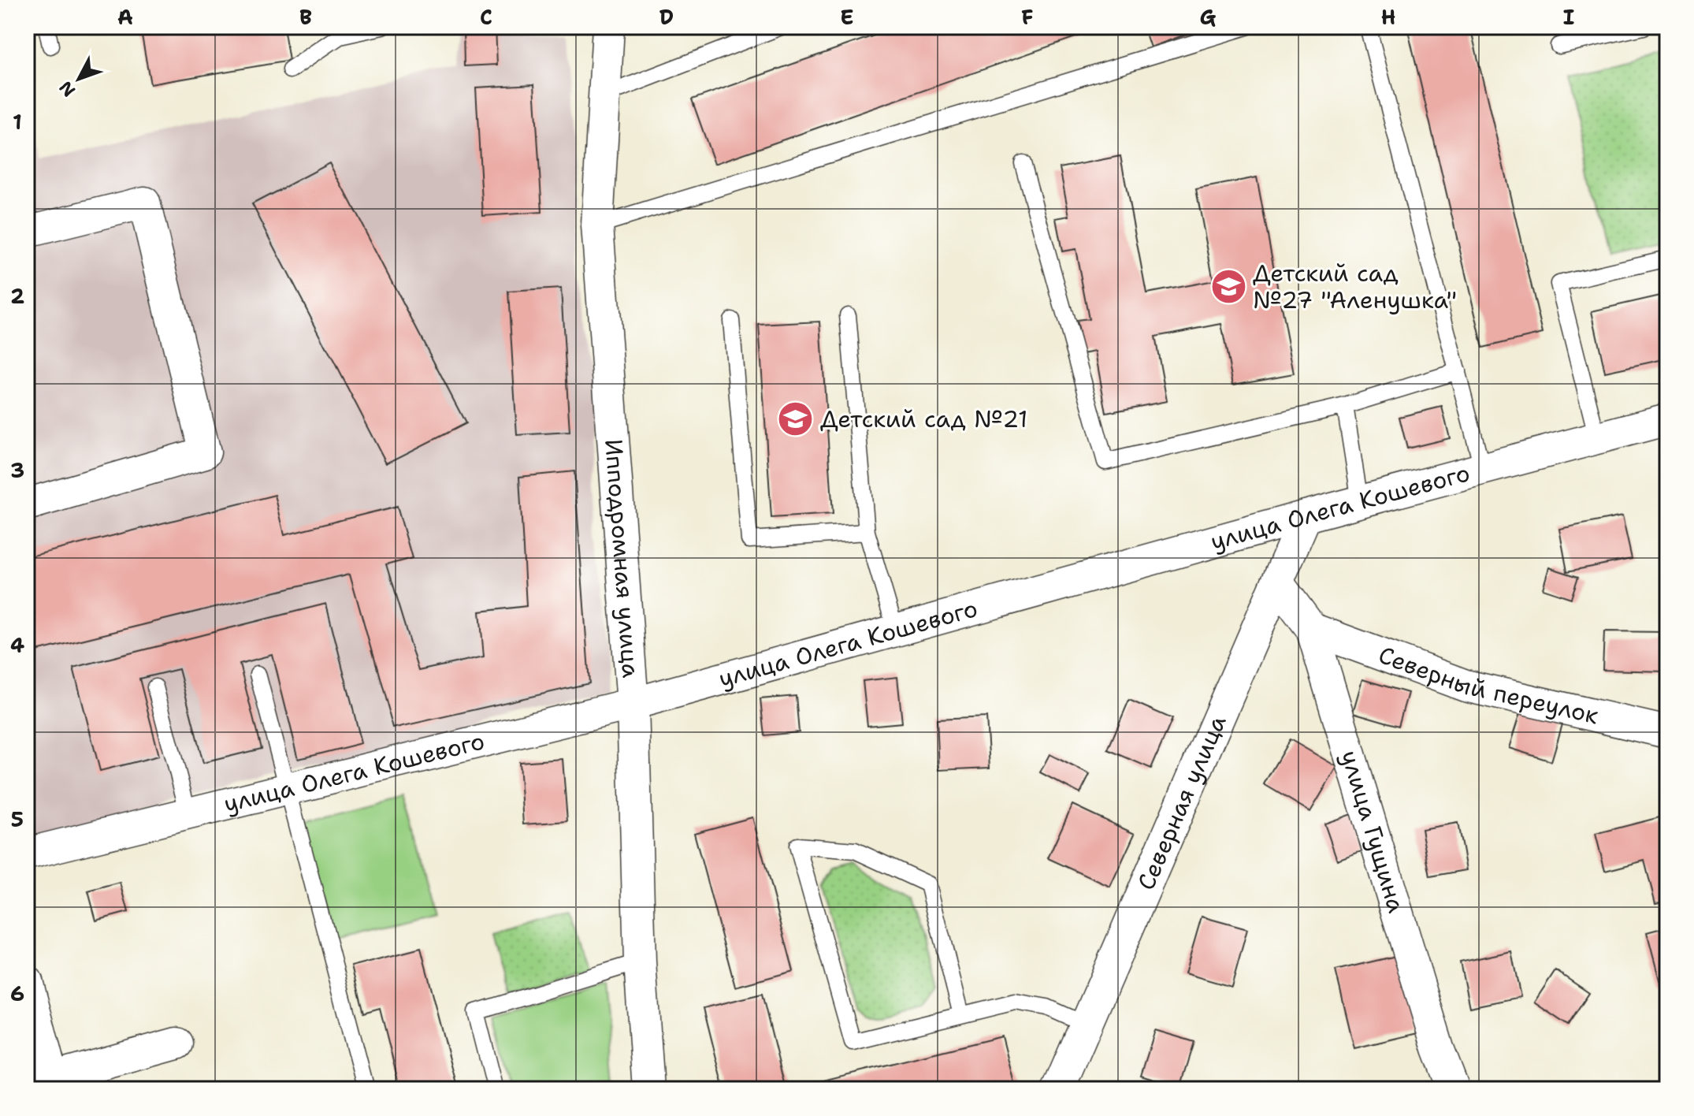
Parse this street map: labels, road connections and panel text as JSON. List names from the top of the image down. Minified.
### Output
{"streets":{"street":["улица Олега Кошевого","Ипподромная улица","Северный переулок","Северная улица","улица Гущина"]},"crossings":[["улица Олега Кошевого","Ипподромная улица"],["улица Олега Кошевого","Северная улица"],["Северный переулок","улица Гущина"],["Северная улица","улица Гущина"]],"places":{"school or university":["Детский сад №27 \"Аленушка\"","Детский сад №21"]},"north":"bottom left","grid":{"columns":["A","B","C","D","E","F","G","H","I"],"rows":["1","2","3","4","5","6"]}}
